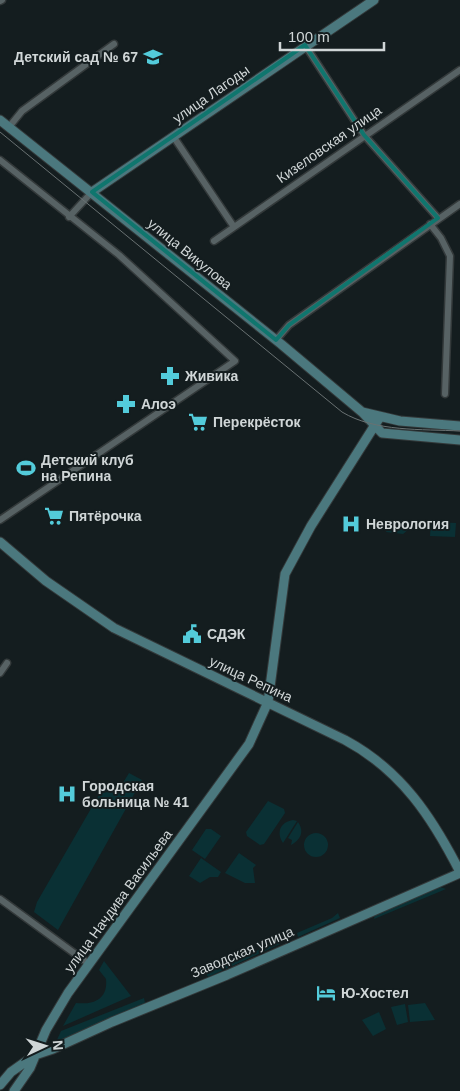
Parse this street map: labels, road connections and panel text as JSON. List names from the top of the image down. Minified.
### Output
{"streets":{"street":["улица Лагоды","Кизеловская улица","улица Викулова","улица Репина","улица Начдива Васильева","Заводская улица"]},"crossings":[["улица Лагоды","улица Викулова"],["улица Викулова","улица Начдива Васильева"],["улица Репина","улица Начдива Васильева"],["улица Репина","Заводская улица"],["улица Начдива Васильева","Заводская улица"]],"places":{"school or university":["Детский сад № 67"],"pharmacy":["Живика","Алоэ"],"supermarket":["Перекрёсток","Пятёрочка"],"sports":["Детский клуб на Репина"],"hospital":["Неврология","Городская больница № 41"],"public building":["СДЭК"],"hotel":["Ю-Хостел"]},"scale_bar":"100 m","north":"right"}
